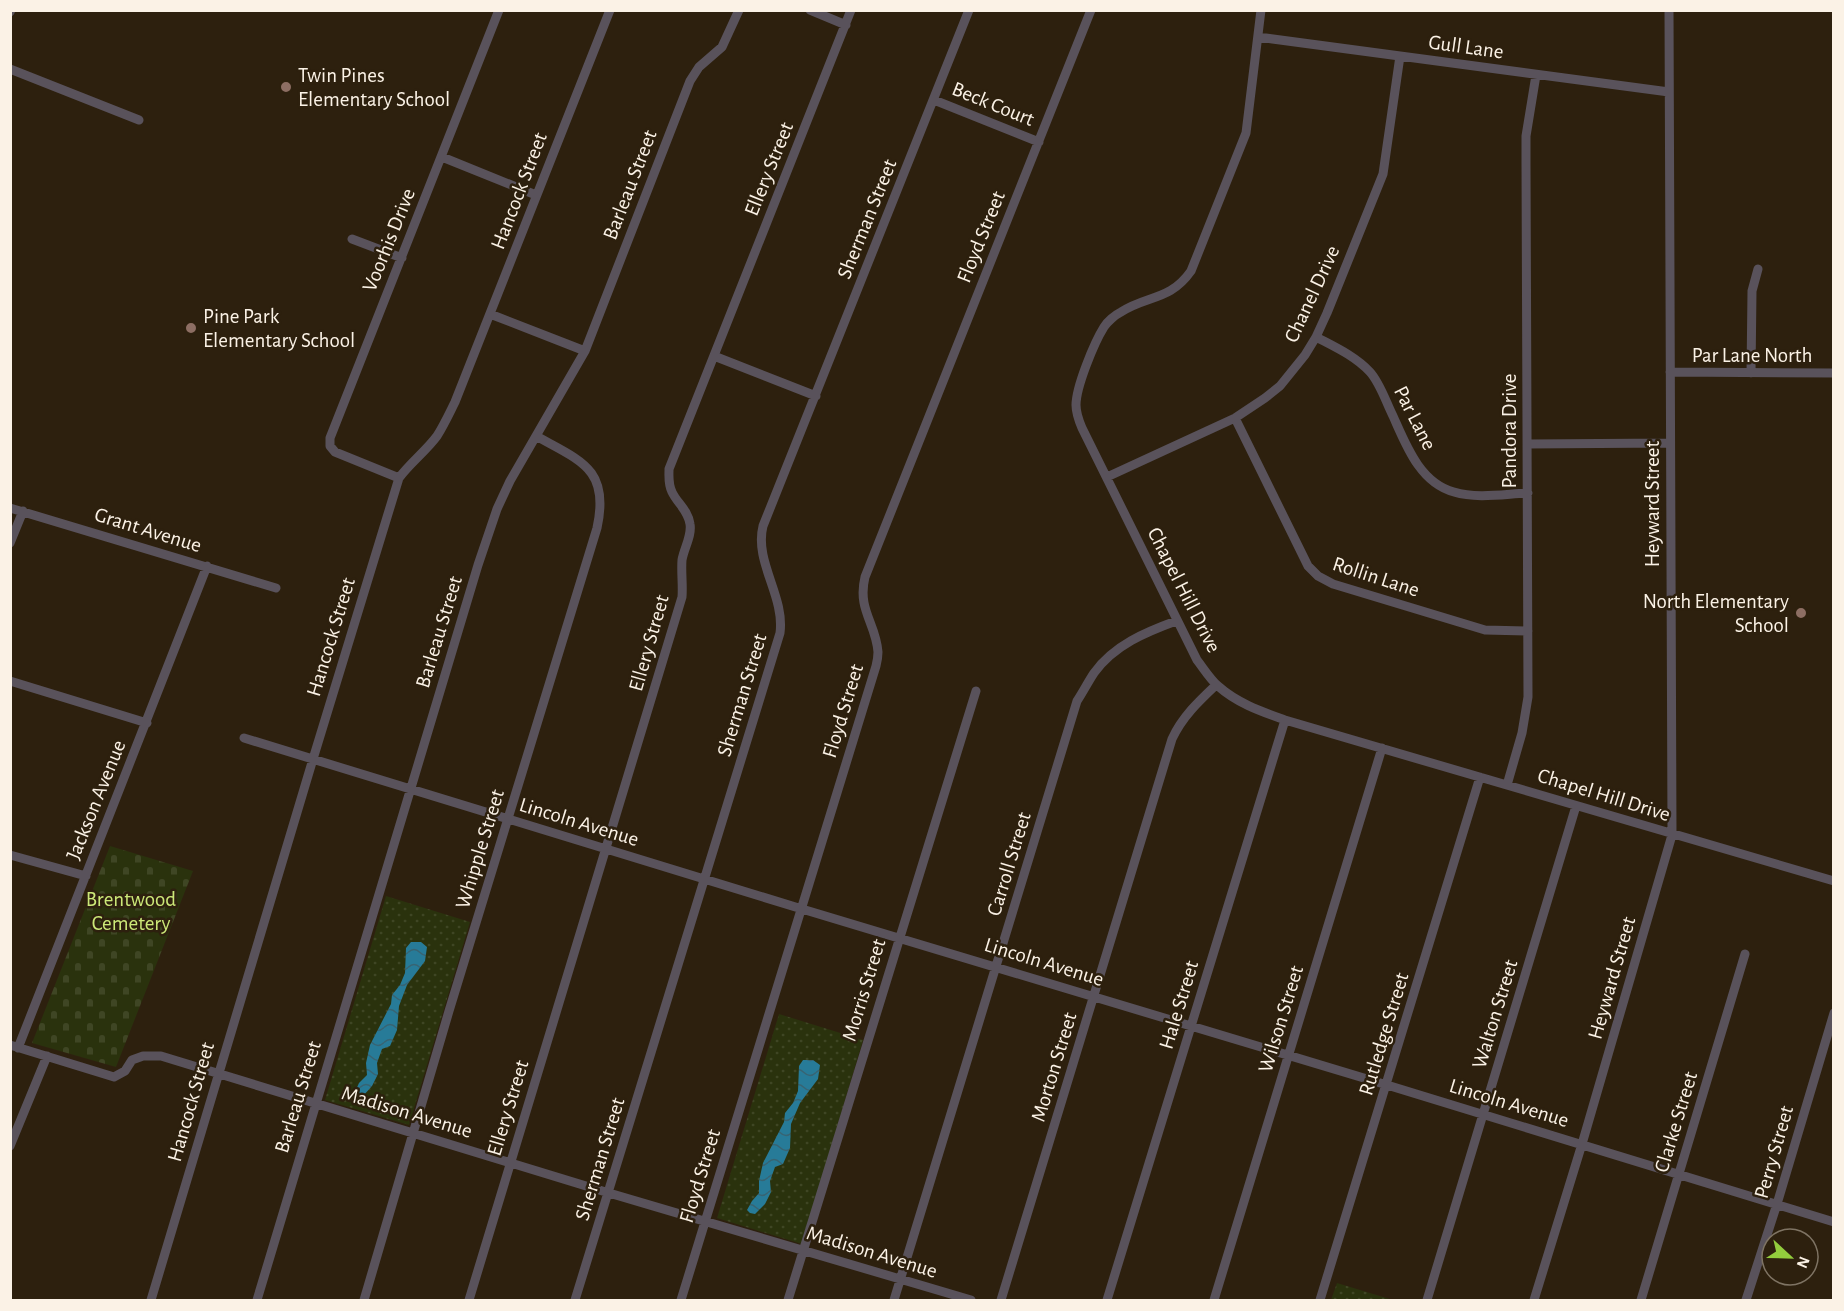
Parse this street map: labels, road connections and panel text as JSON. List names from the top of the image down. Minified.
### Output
{"streets":{"street":["Gull Lane","Beck Court","Ellery Street","Barleau Street","Hancock Street","Sherman Street","Floyd Street","Voorhis Drive","Chanel Drive","Par Lane North","Par Lane","Pandora Drive","Heyward Street","Grant Avenue","Rollin Lane","Chapel Hill Drive","Jackson Avenue","Lincoln Avenue","Whipple Street","Carroll Street","Morris Street","Hale Street","Walton Street","Wilson Street","Rutledge Street","Morton Street","Madison Avenue","Clarke Street","Perry Street"]},"crossings":[["Gull Lane","Chanel Drive"],["Gull Lane","Pandora Drive"],["Gull Lane","Heyward Street"],["Gull Lane","Chapel Hill Drive"],["Beck Court","Sherman Street"],["Beck Court","Floyd Street"],["Ellery Street","Lincoln Avenue"],["Ellery Street","Madison Avenue"],["Barleau Street","Lincoln Avenue"],["Barleau Street","Whipple Street"],["Barleau Street","Madison Avenue"],["Hancock Street","Voorhis Drive"],["Hancock Street","Lincoln Avenue"],["Hancock Street","Madison Avenue"],["Sherman Street","Lincoln Avenue"],["Sherman Street","Madison Avenue"],["Floyd Street","Lincoln Avenue"],["Floyd Street","Madison Avenue"],["Chanel Drive","Par Lane"],["Chanel Drive","Rollin Lane"],["Chanel Drive","Chapel Hill Drive"],["Par Lane North","Heyward Street"],["Par Lane","Pandora Drive"],["Pandora Drive","Rollin Lane"],["Pandora Drive","Chapel Hill Drive"],["Heyward Street","Chapel Hill Drive"],["Heyward Street","Lincoln Avenue"],["Grant Avenue","Jackson Avenue"],["Chapel Hill Drive","Carroll Street"],["Chapel Hill Drive","Hale Street"],["Chapel Hill Drive","Walton Street"],["Chapel Hill Drive","Wilson Street"],["Chapel Hill Drive","Rutledge Street"],["Chapel Hill Drive","Morton Street"],["Jackson Avenue","Madison Avenue"],["Lincoln Avenue","Whipple Street"],["Lincoln Avenue","Carroll Street"],["Lincoln Avenue","Morris Street"],["Lincoln Avenue","Hale Street"],["Lincoln Avenue","Walton Street"],["Lincoln Avenue","Wilson Street"],["Lincoln Avenue","Rutledge Street"],["Lincoln Avenue","Morton Street"],["Lincoln Avenue","Clarke Street"],["Lincoln Avenue","Perry Street"],["Whipple Street","Madison Avenue"],["Carroll Street","Madison Avenue"],["Morris Street","Madison Avenue"]],"parks":["Brentwood Cemetery"],"places":["Twin Pines Elementary School","Pine Park Elementary School","North Elementary School"],"north":"right"}
